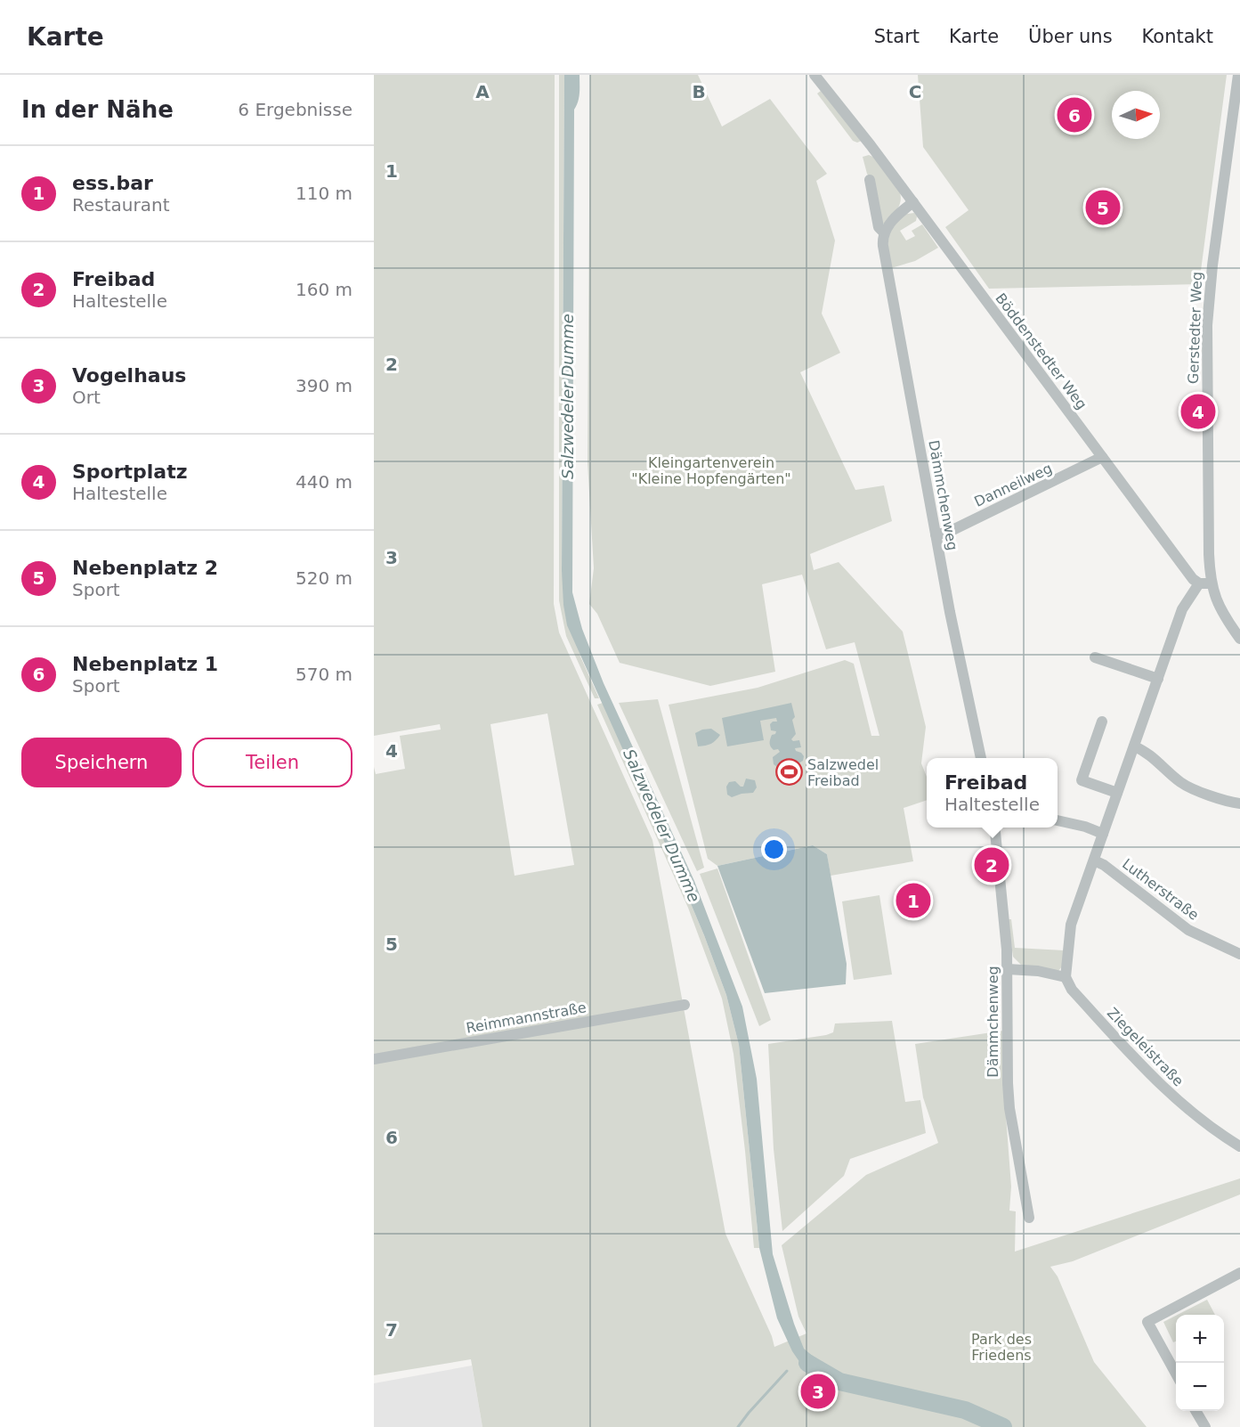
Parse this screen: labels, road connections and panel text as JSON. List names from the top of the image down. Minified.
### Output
{"streets":{"street":["Gerstedter Weg","Böddenstedter Weg","Danneilweg","Dämmchenweg","Lutherstraße","Reimmannstraße","Ziegeleistraße"]},"crossings":[["Böddenstedter Weg","Danneilweg"],["Danneilweg","Dämmchenweg"]],"water":["Salzwedeler Dumme"],"parks":["Kleingartenverein \"Kleine Hopfengärten\"","Park des Friedens"],"places":{"sports":["Salzwedel Freibad"]},"north":"right","page":{"header":"Karte","nav":["Start","Karte","Über uns","Kontakt"],"heading":["In der Nähe","6 Ergebnisse"],"pins":["6","5","4","2","1","3"],"list":[{"mark":"1","name":"ess.bar","note":"Restaurant","value":"110 m"},{"mark":"2","name":"Freibad","note":"Haltestelle","value":"160 m"},{"mark":"3","name":"Vogelhaus","note":"Ort","value":"390 m"},{"mark":"4","name":"Sportplatz","note":"Haltestelle","value":"440 m"},{"mark":"5","name":"Nebenplatz 2","note":"Sport","value":"520 m"},{"mark":"6","name":"Nebenplatz 1","note":"Sport","value":"570 m"}],"buttons":["Speichern","Teilen"],"popup":["Freibad","Haltestelle"],"map_buttons":["+","−"]},"grid":{"columns":["A","B","C"],"rows":["1","2","3","4","5","6","7"]}}
